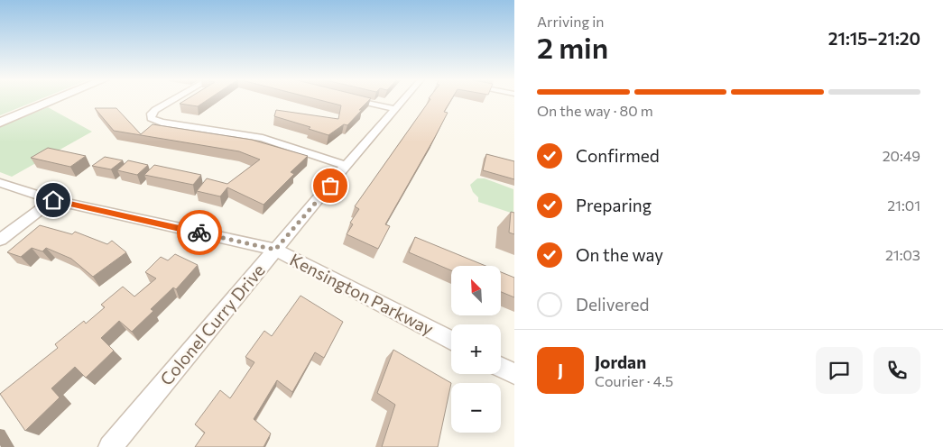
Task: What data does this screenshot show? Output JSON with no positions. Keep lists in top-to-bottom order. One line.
{"streets":{"street":["Kensington Parkway","Colonel Curry Drive"]},"crossings":[["Kensington Parkway","Colonel Curry Drive"]],"north":"top left","page":{"heading":["2 min","Arriving in","21:15–21:20"],"panel":["Jordan","Courier · 4.5"],"bar":"On the way · 80 m","list":[["Confirmed","20:49"],["Preparing","21:01"],["On the way","21:03"],"Delivered"],"map_buttons":["+","−"],"round":"J"}}
